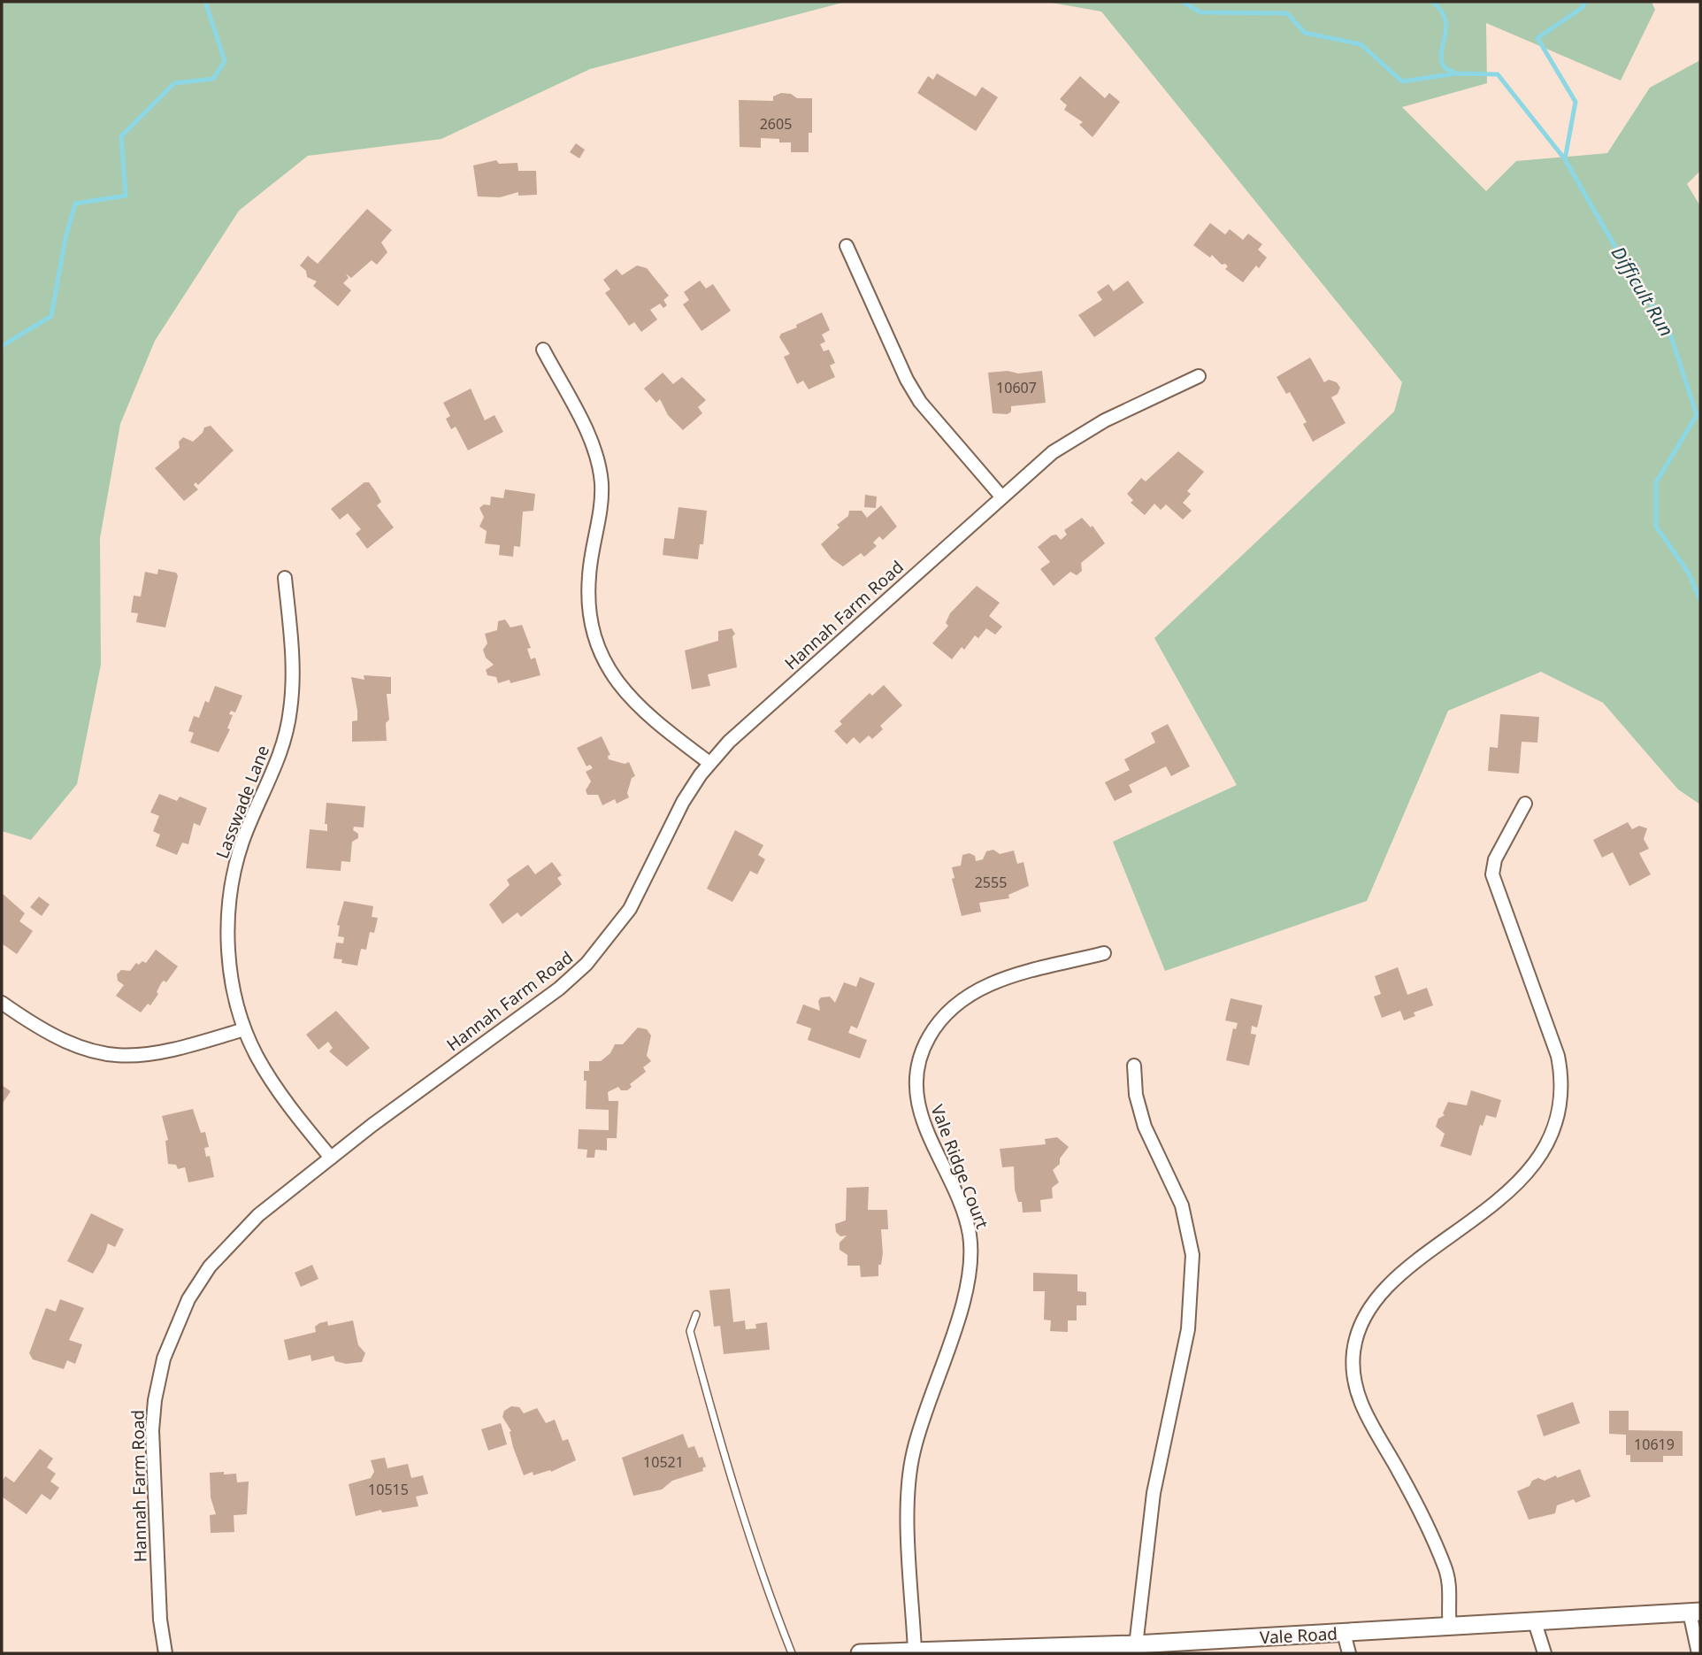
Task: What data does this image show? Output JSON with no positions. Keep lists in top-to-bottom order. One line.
{"streets":{"main road":["Vale Road"],"street":["Hannah Farm Road","Lasswade Lane","Vale Ridge Court"]},"crossings":[["Hannah Farm Road","Lasswade Lane"],["Vale Ridge Court","Vale Road"]],"water":["Difficult Run"],"house_numbers":["2605","10607","2555","10619","10521","10515"]}
